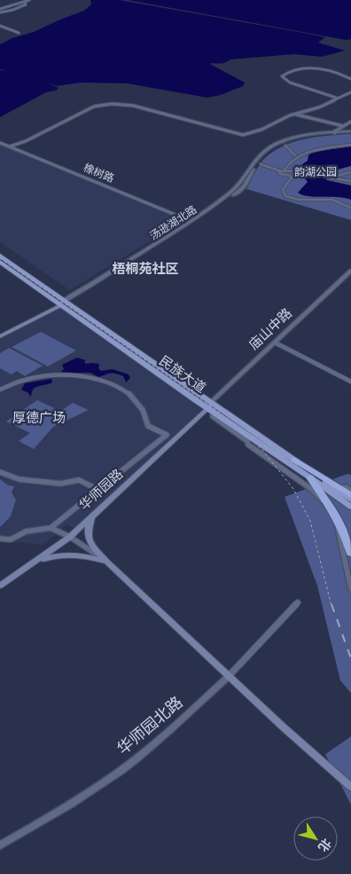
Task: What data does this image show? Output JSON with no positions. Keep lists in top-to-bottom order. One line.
{"streets":{"main road":["汤逊湖北路","民族大道","华师园路"],"street":["橡树路","庙山中路","华师园北路"]},"crossings":[["橡树路","汤逊湖北路"],["汤逊湖北路","民族大道"],["庙山中路","民族大道"],["庙山中路","华师园路"],["民族大道","华师园路"]],"districts":["梧桐苑社区"],"parks":["韵湖公园","厚德广场"],"north":"bottom right"}
